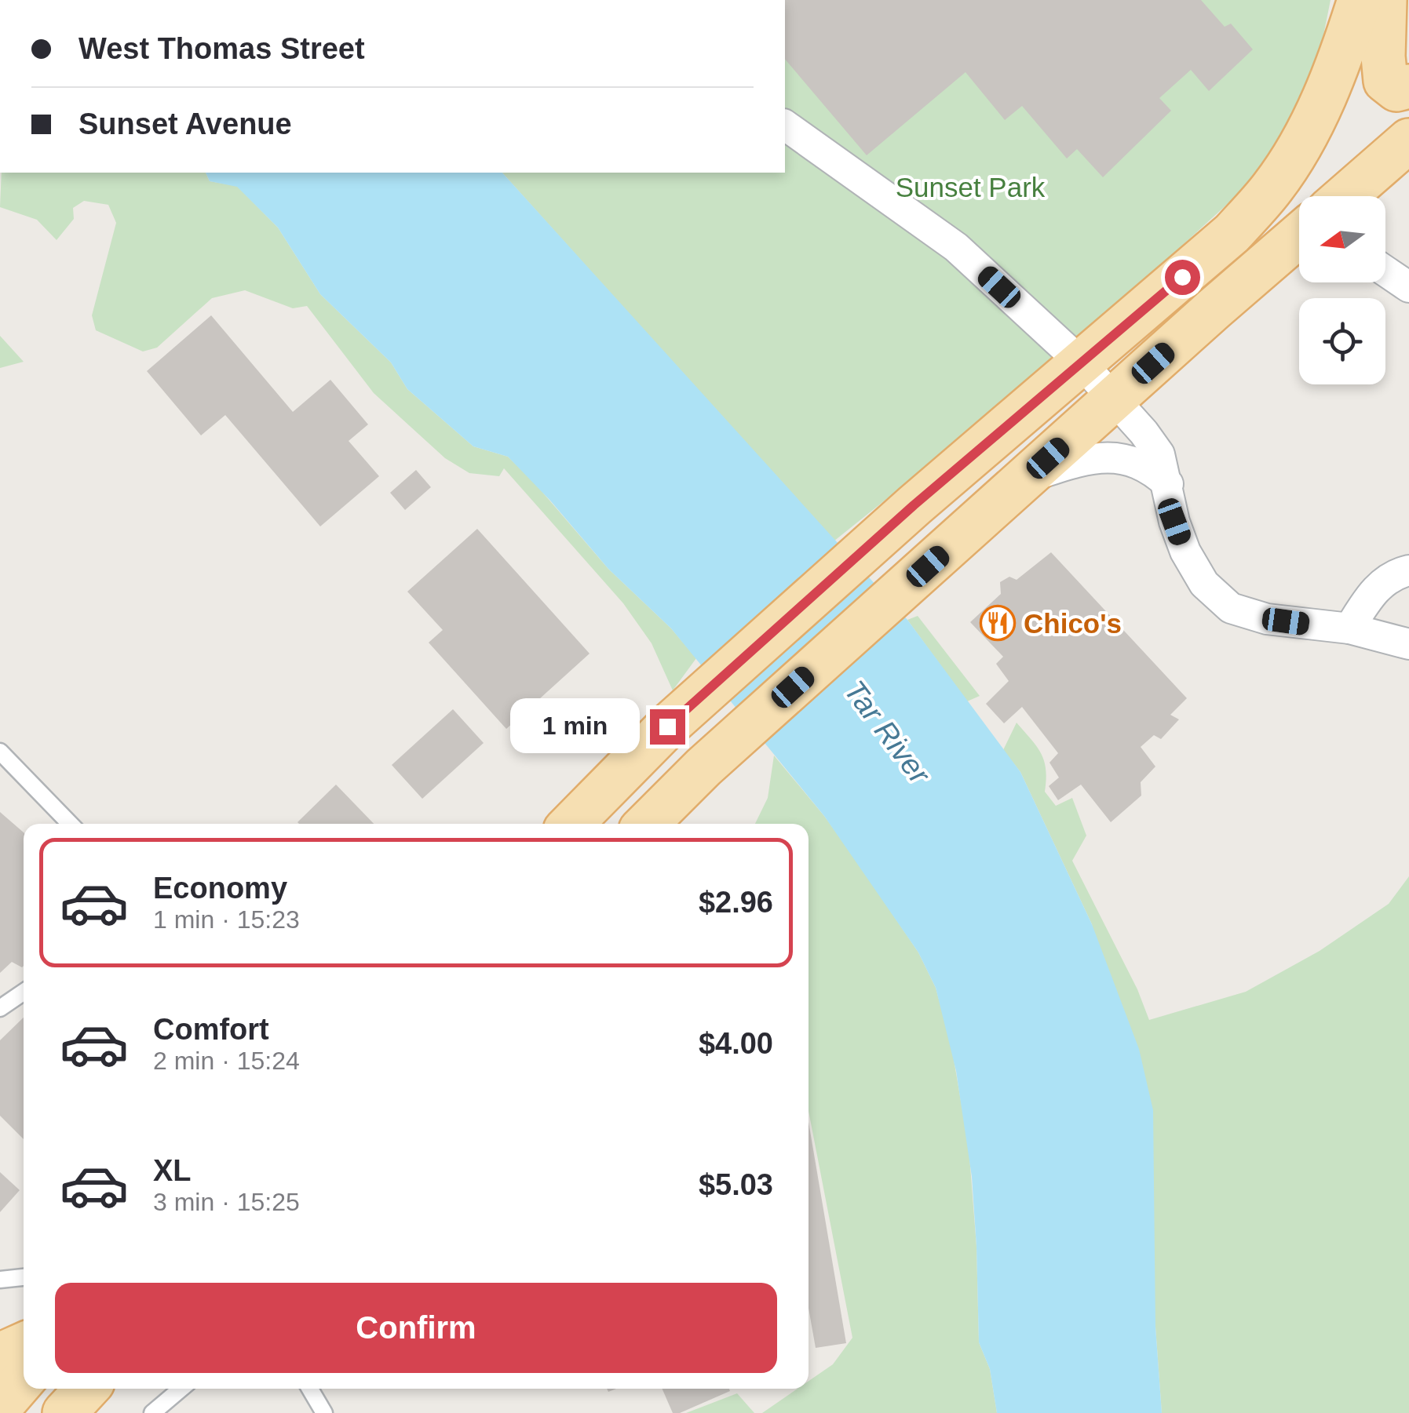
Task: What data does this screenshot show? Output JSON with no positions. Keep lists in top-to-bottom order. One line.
{"water":["Tar River"],"parks":["Sunset Park"],"places":{"restaurant":["Chico's"]},"north":"left","page":{"banner":["West Thomas Street","Sunset Avenue"],"bubble":"1 min","list":[{"name":"Economy","note":"1 min · 15:23","value":"$2.96"},{"name":"Comfort","note":"2 min · 15:24","value":"$4.00"},{"name":"XL","note":"3 min · 15:25","value":"$5.03"}],"buttons":"Confirm"}}
